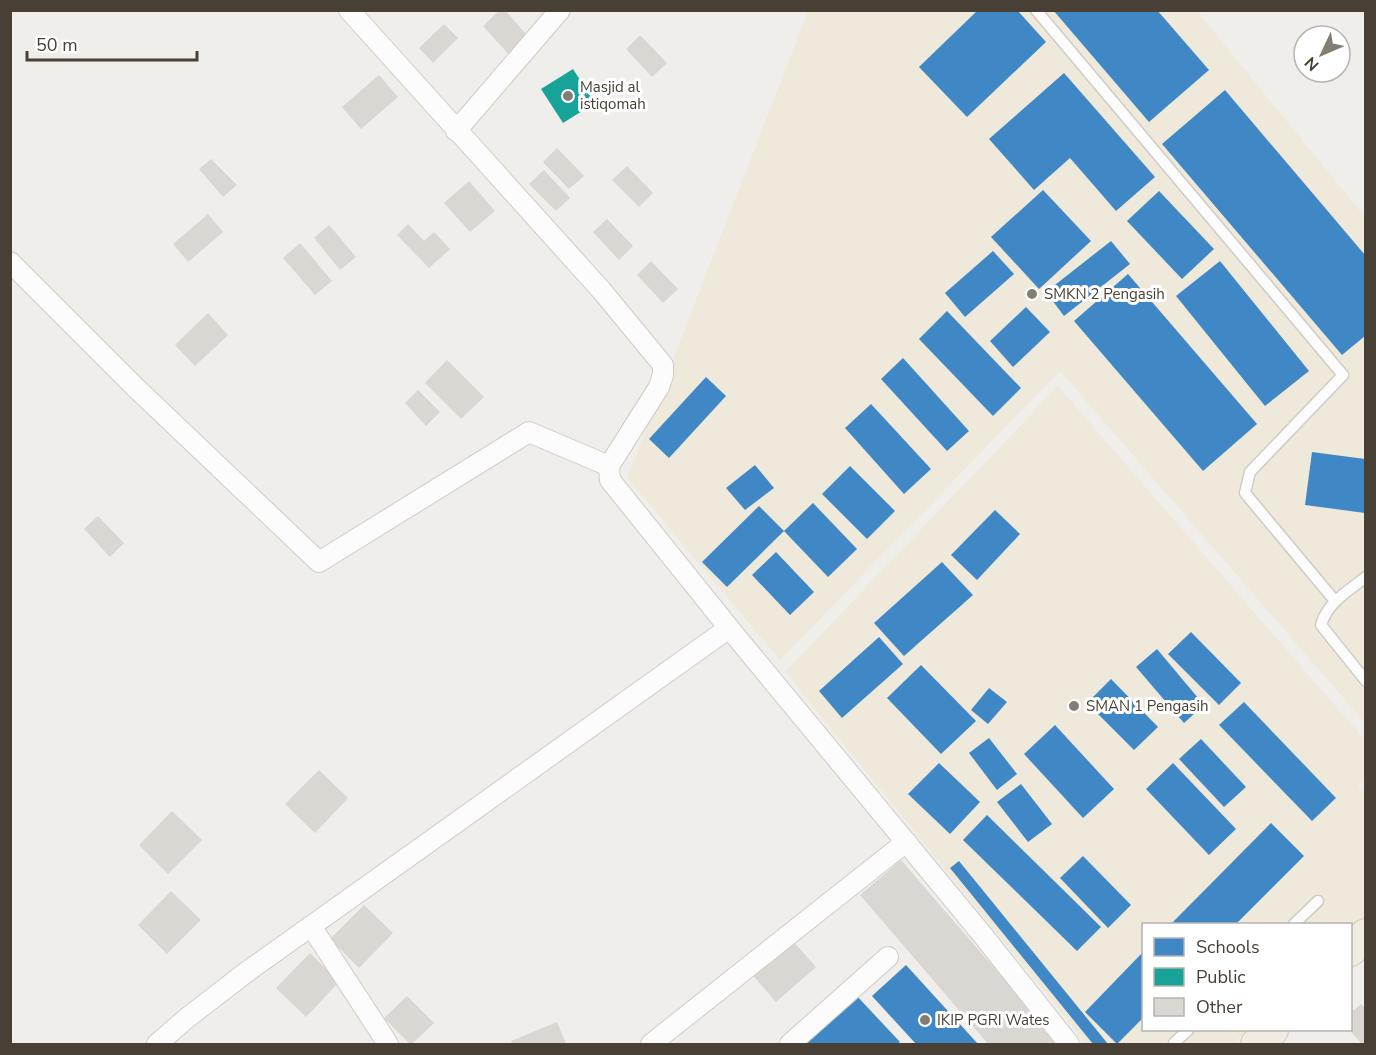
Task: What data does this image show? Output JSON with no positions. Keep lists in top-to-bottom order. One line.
{"places":["Masjid al istiqomah","SMKN 2 Pengasih","SMAN 1 Pengasih","IKIP PGRI Wates"],"legend":["Schools","Public","Other"],"scale_bar":"50 m","north":"bottom left"}
